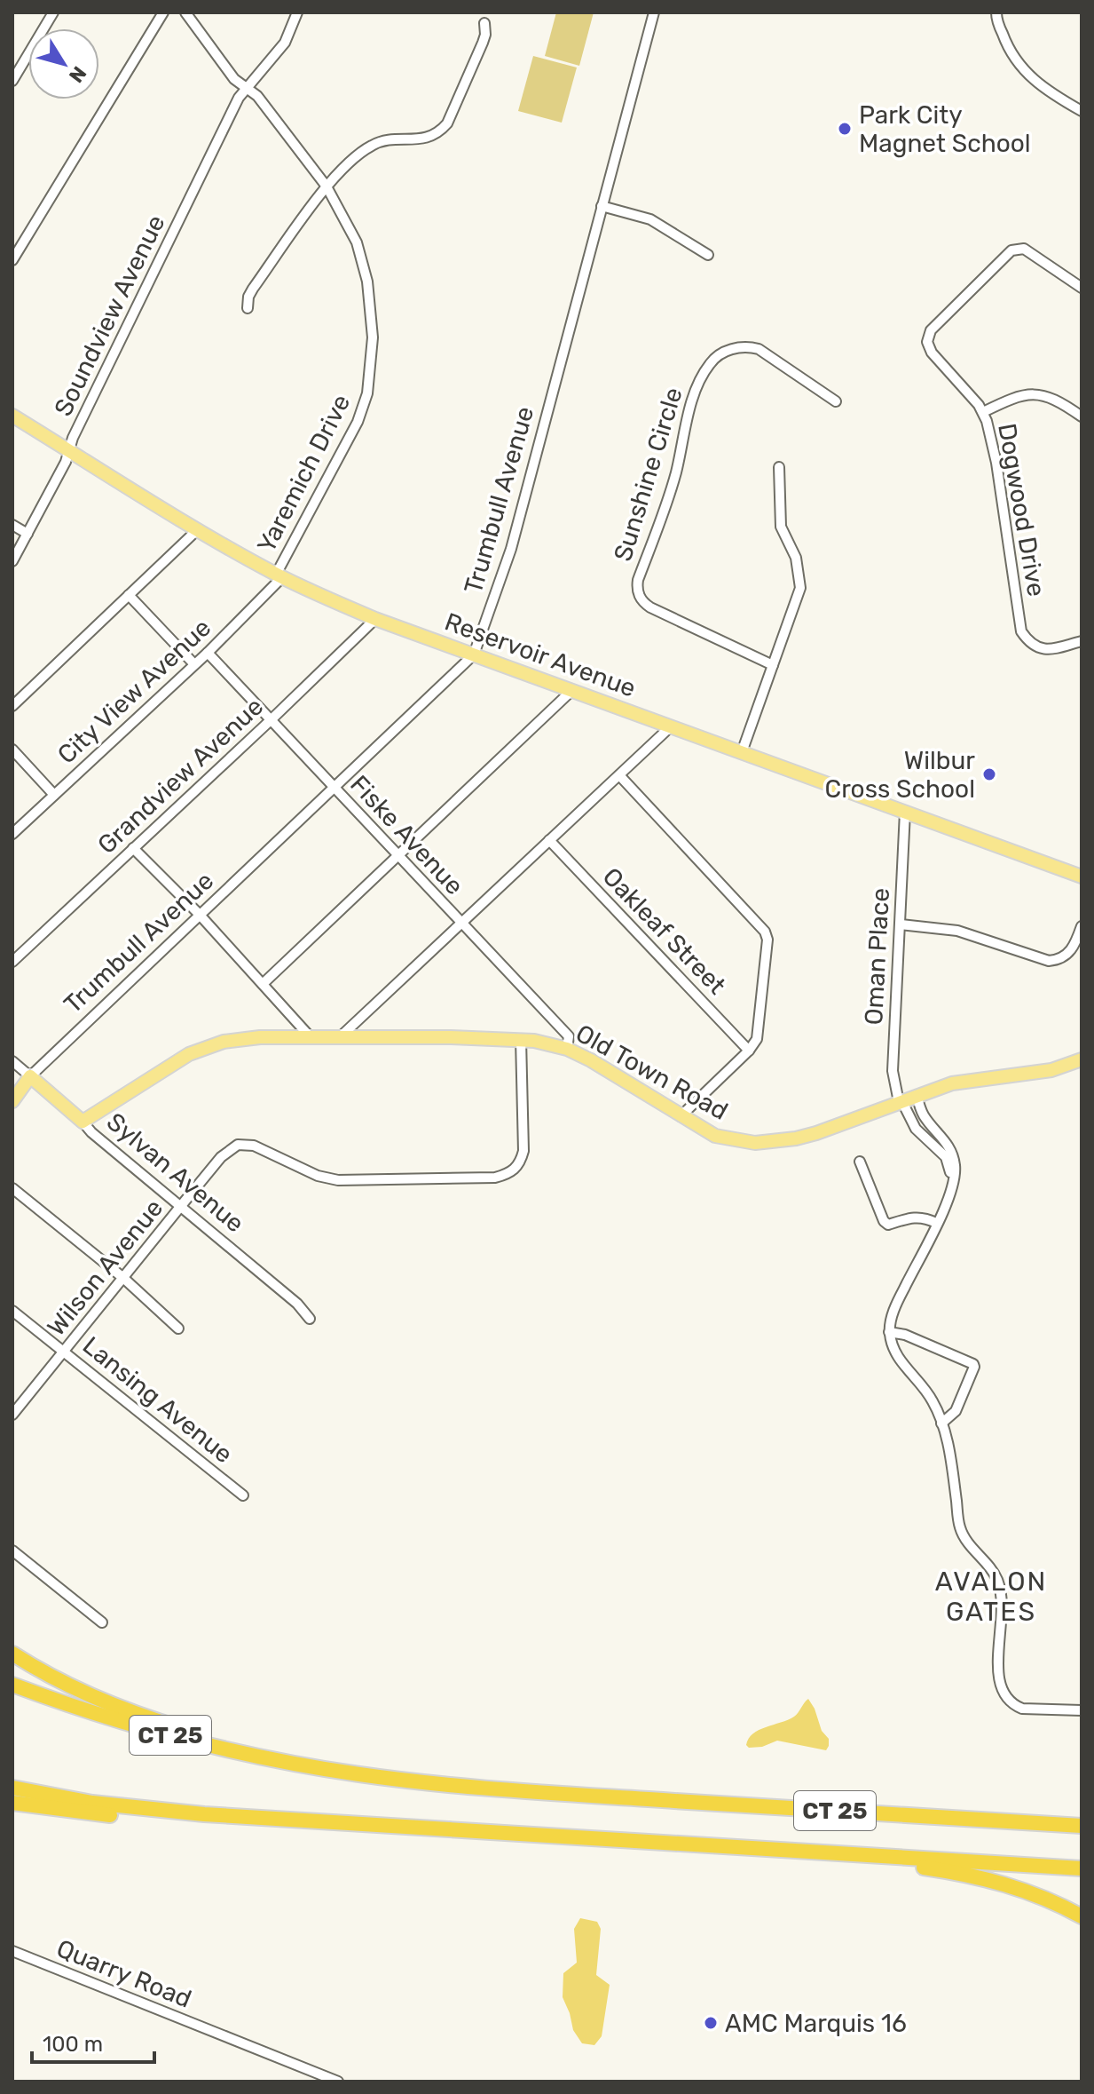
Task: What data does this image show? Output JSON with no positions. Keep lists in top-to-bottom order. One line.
{"streets":{"highway":["CT 25"],"main road":["Reservoir Avenue","Old Town Road","Sylvan Avenue"],"street":["Soundview Avenue","Yaremich Drive","Sunshine Circle","Trumbull Avenue","Dogwood Drive","City View Avenue","Grandview Avenue","Fiske Avenue","Oakleaf Street","Oman Place","Wilson Avenue","Lansing Avenue","Quarry Road"]},"crossings":[["Soundview Avenue","Yaremich Drive"],["Soundview Avenue","Reservoir Avenue"],["Yaremich Drive","Reservoir Avenue"],["Yaremich Drive","City View Avenue"],["Trumbull Avenue","Reservoir Avenue"],["Trumbull Avenue","Fiske Avenue"],["Trumbull Avenue","Sylvan Avenue"],["Reservoir Avenue","City View Avenue"],["Reservoir Avenue","Grandview Avenue"],["Reservoir Avenue","Oman Place"],["City View Avenue","Fiske Avenue"],["Grandview Avenue","Fiske Avenue"],["Fiske Avenue","Old Town Road"],["Oman Place","Old Town Road"],["Old Town Road","Sylvan Avenue"],["Old Town Road","Wilson Avenue"],["Sylvan Avenue","Wilson Avenue"],["Wilson Avenue","Lansing Avenue"]],"districts":["AVALON GATES"],"places":["Park City Magnet School","Wilbur Cross School","AMC Marquis 16"],"scale_bar":"100 m","north":"bottom right"}
